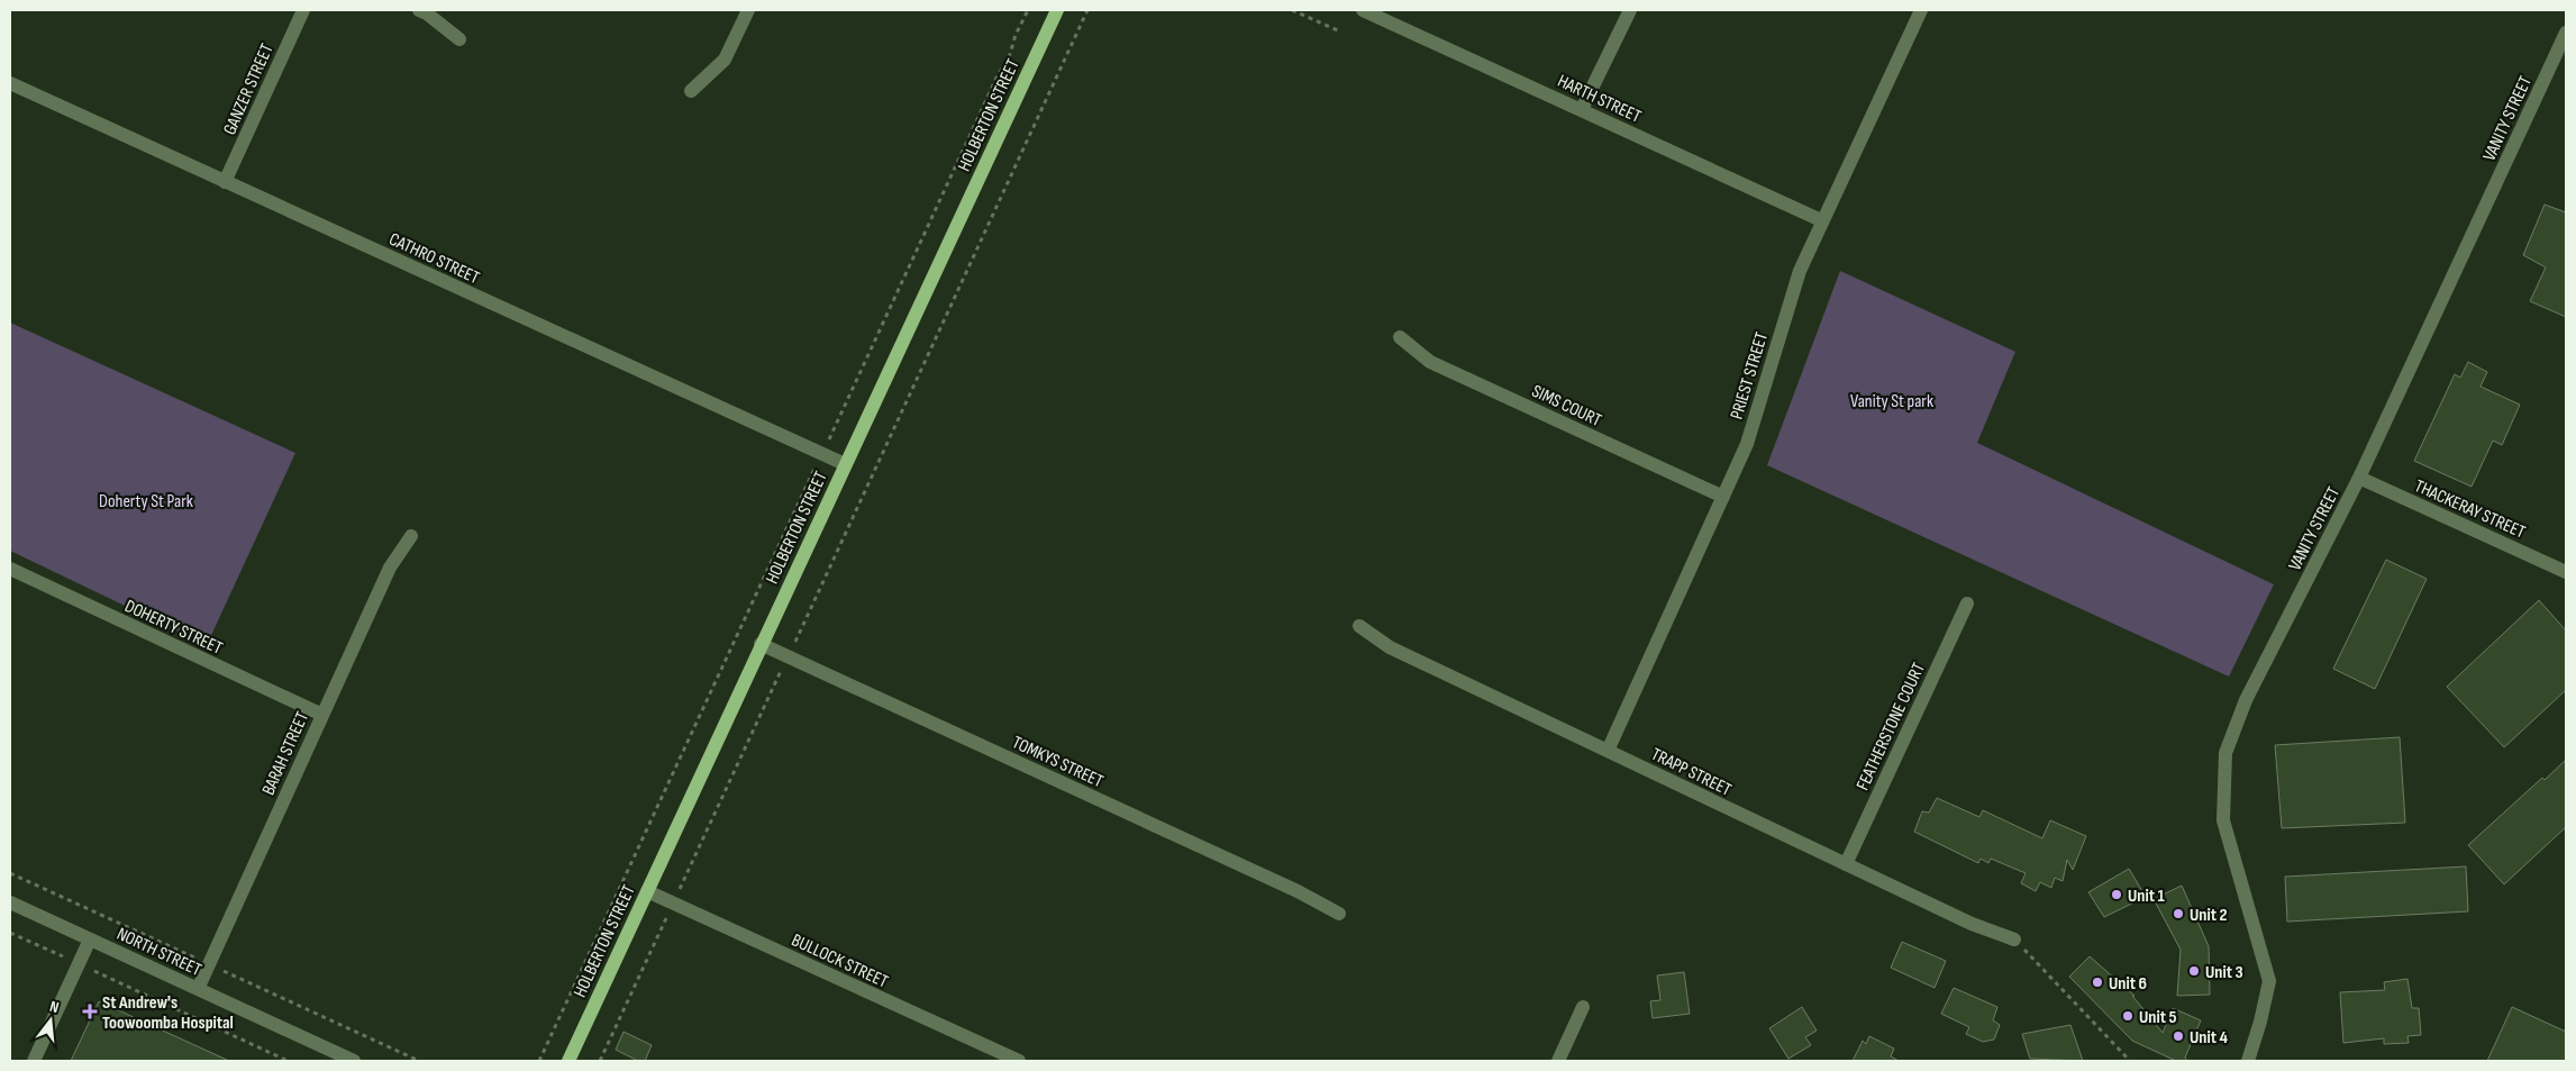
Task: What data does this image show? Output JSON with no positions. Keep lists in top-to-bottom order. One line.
{"streets":{"main road":["HOLBERTON STREET"],"street":["GANZER STREET","HARTH STREET","VANITY STREET","CATHRO STREET","PRIEST STREET","SIMS COURT","THACKERAY STREET","DOHERTY STREET","FEATHERSTONE COURT","BARAH STREET","TOMKYS STREET","TRAPP STREET","NORTH STREET","BULLOCK STREET"]},"crossings":[["GANZER STREET","CATHRO STREET"],["HARTH STREET","PRIEST STREET"],["HOLBERTON STREET","CATHRO STREET"],["HOLBERTON STREET","TOMKYS STREET"],["HOLBERTON STREET","BULLOCK STREET"],["VANITY STREET","THACKERAY STREET"],["PRIEST STREET","SIMS COURT"],["PRIEST STREET","TRAPP STREET"],["DOHERTY STREET","BARAH STREET"],["FEATHERSTONE COURT","TRAPP STREET"],["BARAH STREET","NORTH STREET"]],"parks":["Vanity St park","Doherty St Park"],"places":{"other":["Unit 1","Unit 2","Unit 3","Unit 6","Unit 5","Unit 4"],"health":["St Andrew's Toowoomba Hospital"]},"north":"top"}
